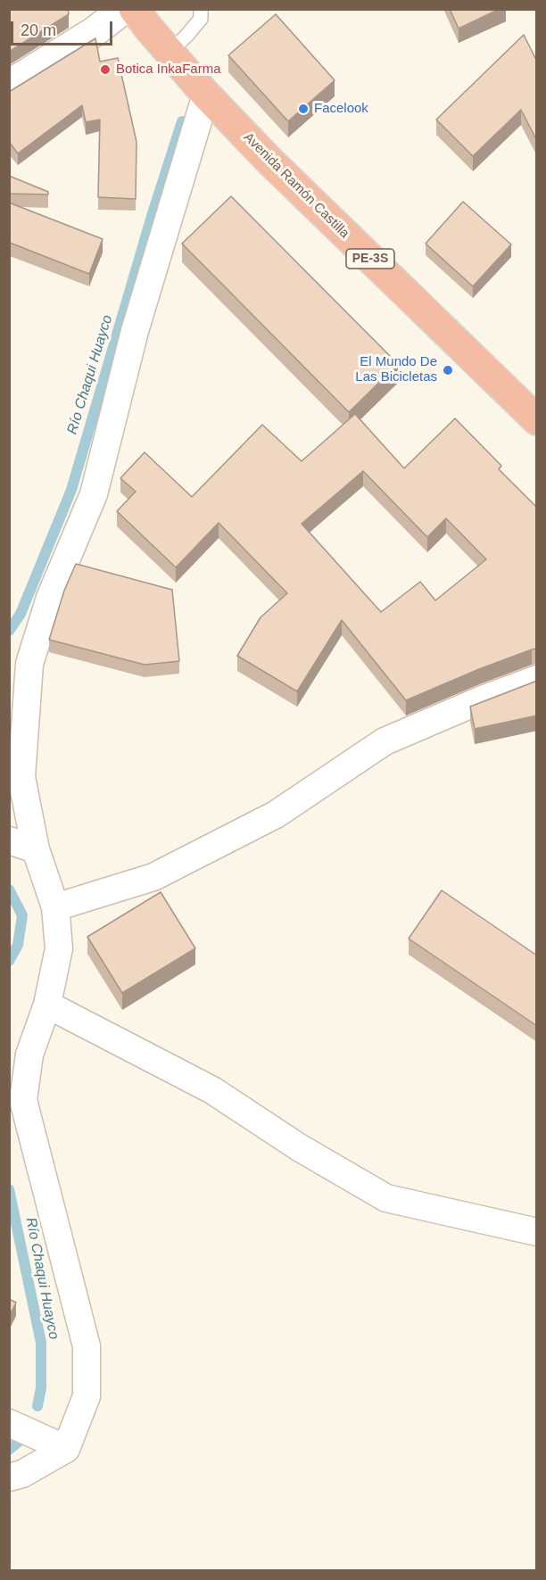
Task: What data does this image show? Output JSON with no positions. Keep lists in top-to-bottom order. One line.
{"streets":{"highway":["Avenida Ramón Castilla","PE-3S"]},"water":["Río Chaqui Huayco"],"places":["Botica InkaFarma","Facelook","El Mundo De Las Bicicletas"],"scale_bar":"20 m"}
